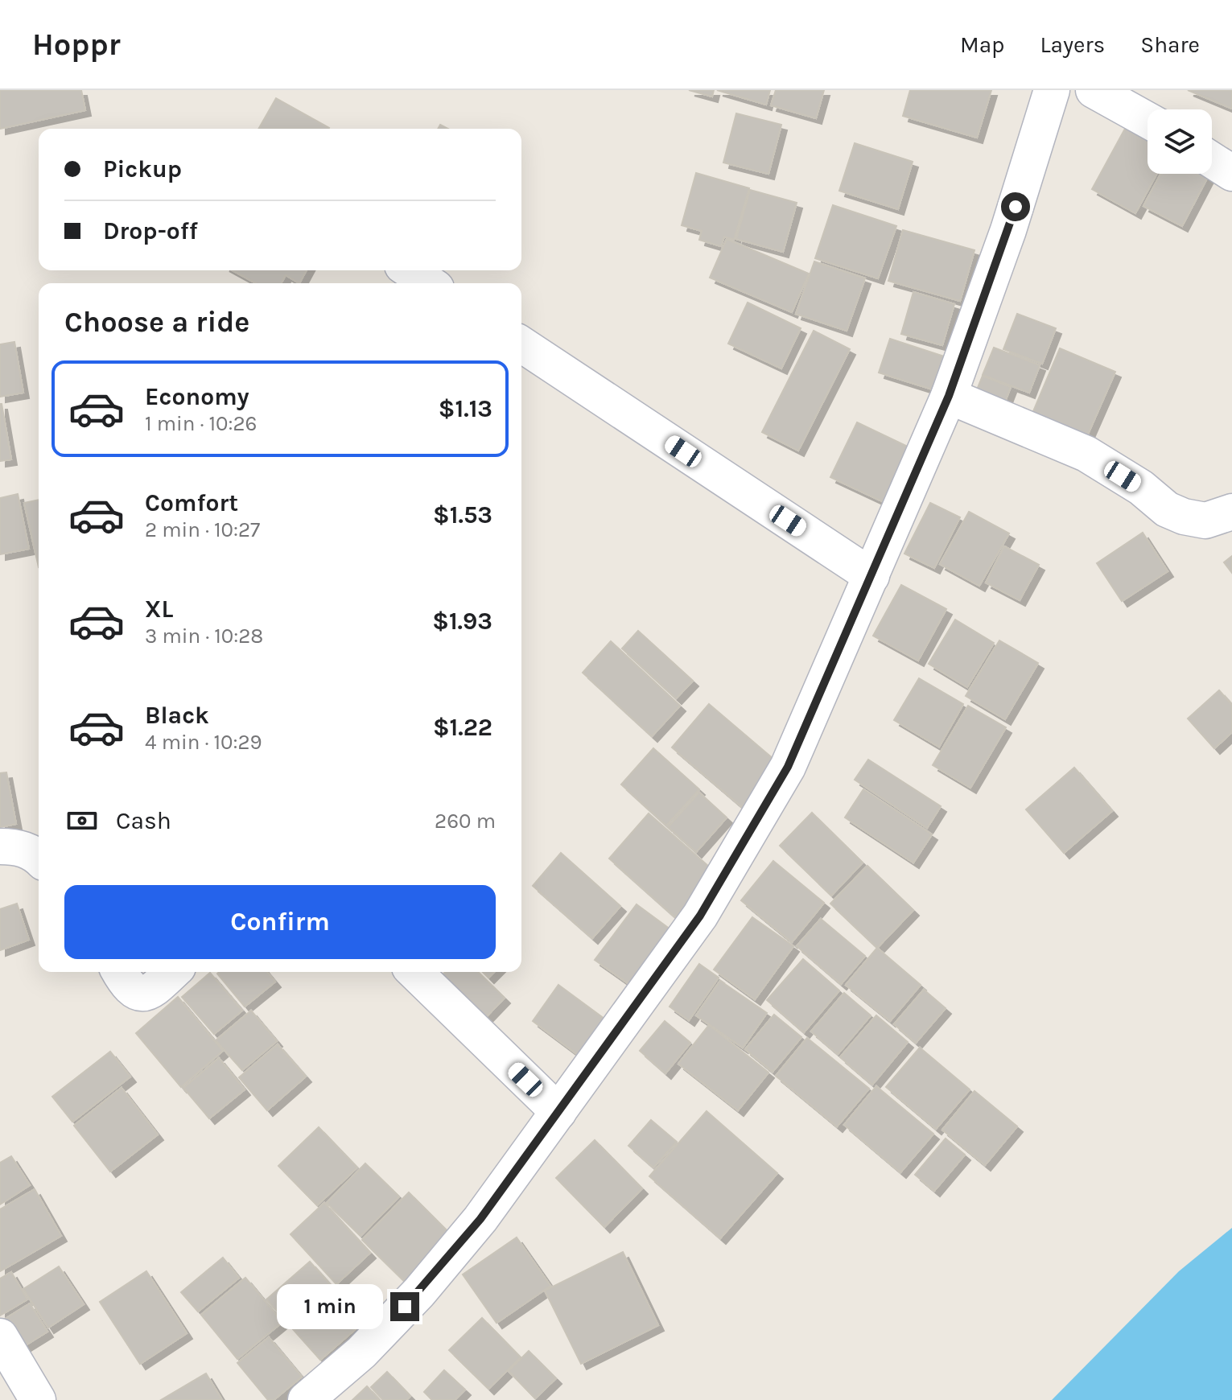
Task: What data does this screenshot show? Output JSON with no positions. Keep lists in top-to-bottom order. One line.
{"page":{"header":"Hoppr","nav":["Map","Layers","Share"],"banner":["Pickup","Drop-off"],"heading":"Choose a ride","list":[{"name":"Economy","note":"1 min · 10:26","value":"$1.13"},{"name":"Comfort","note":"2 min · 10:27","value":"$1.53"},{"name":"XL","note":"3 min · 10:28","value":"$1.93"},{"name":"Black","note":"4 min · 10:29","value":"$1.22"}],"pay":["Cash","260 m"],"buttons":"Confirm","bubble":"1 min"}}
